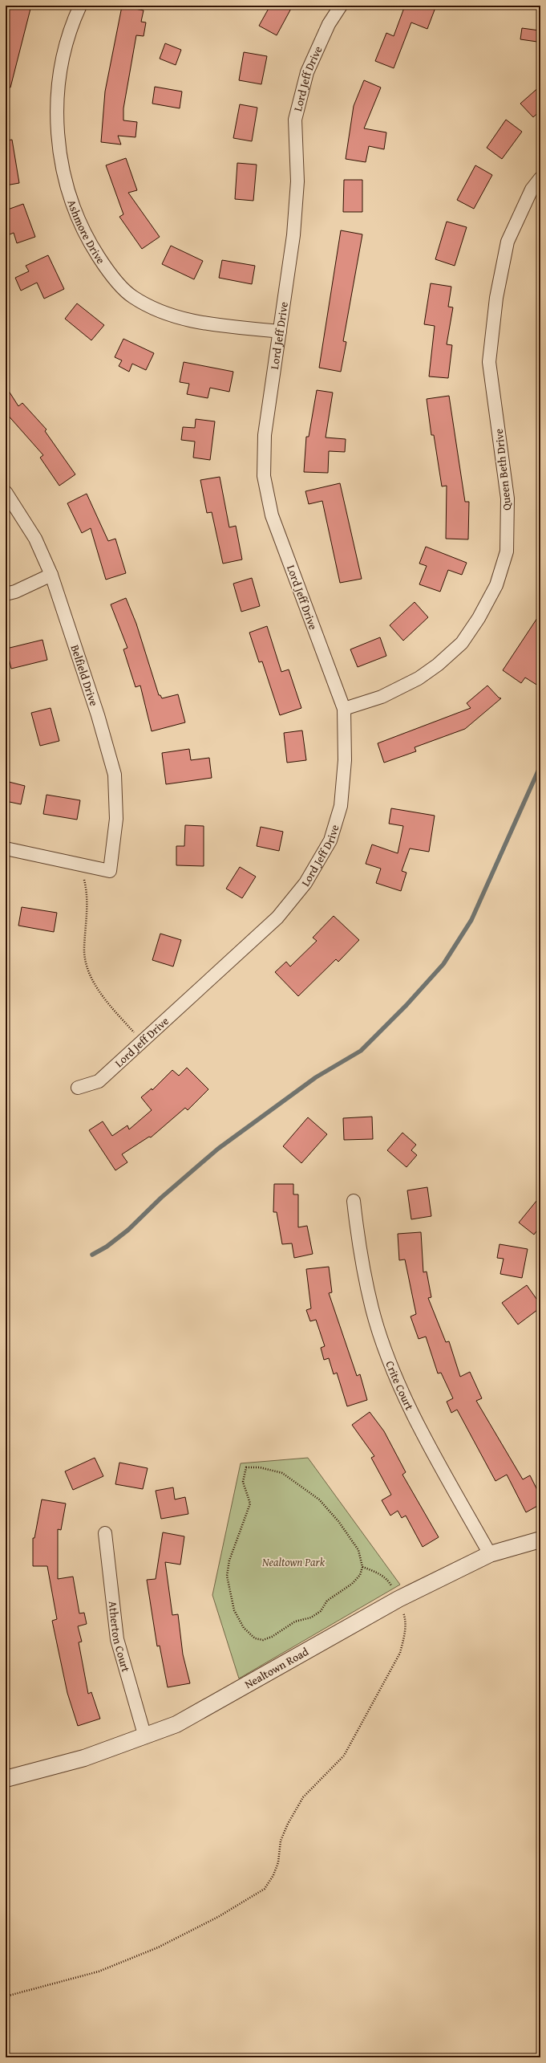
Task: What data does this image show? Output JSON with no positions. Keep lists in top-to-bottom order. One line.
{"streets":{"street":["Lord Jeff Drive","Ashmore Drive","Queen Beth Drive","Belfield Drive","Crite Court","Atherton Court","Nealtown Road"]},"crossings":[["Lord Jeff Drive","Ashmore Drive"],["Lord Jeff Drive","Queen Beth Drive"],["Crite Court","Nealtown Road"],["Atherton Court","Nealtown Road"]],"parks":["Nealtown Park"]}
